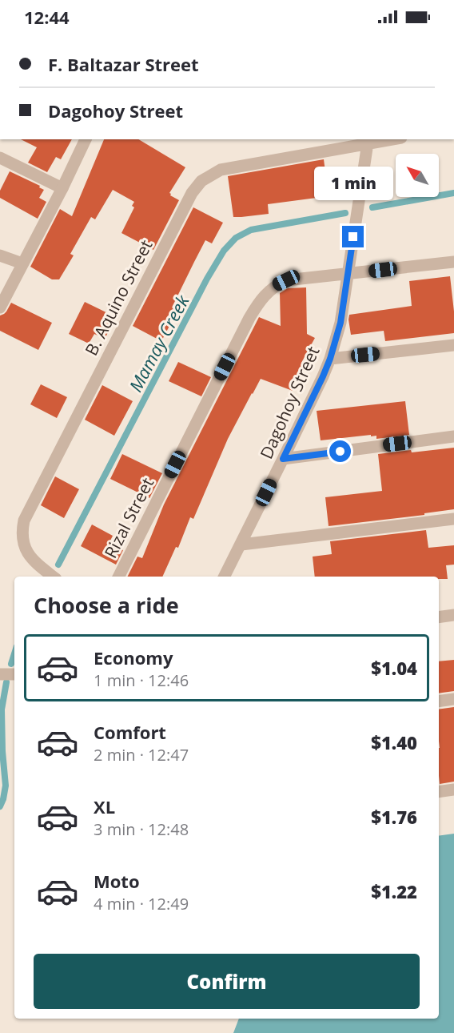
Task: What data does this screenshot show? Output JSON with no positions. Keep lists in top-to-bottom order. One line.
{"streets":{"street":["B. Aquino Street","Dagohoy Street","Rizal Street"]},"crossings":[["B. Aquino Street","Dagohoy Street"],["Dagohoy Street","Rizal Street"]],"water":["Mamay Creek"],"north":"top left","page":{"status":"12:44","banner":["F. Baltazar Street","Dagohoy Street"],"bubble":"1 min","heading":"Choose a ride","list":[{"name":"Economy","note":"1 min · 12:46","value":"$1.04"},{"name":"Comfort","note":"2 min · 12:47","value":"$1.40"},{"name":"XL","note":"3 min · 12:48","value":"$1.76"},{"name":"Moto","note":"4 min · 12:49","value":"$1.22"}],"buttons":"Confirm"}}
